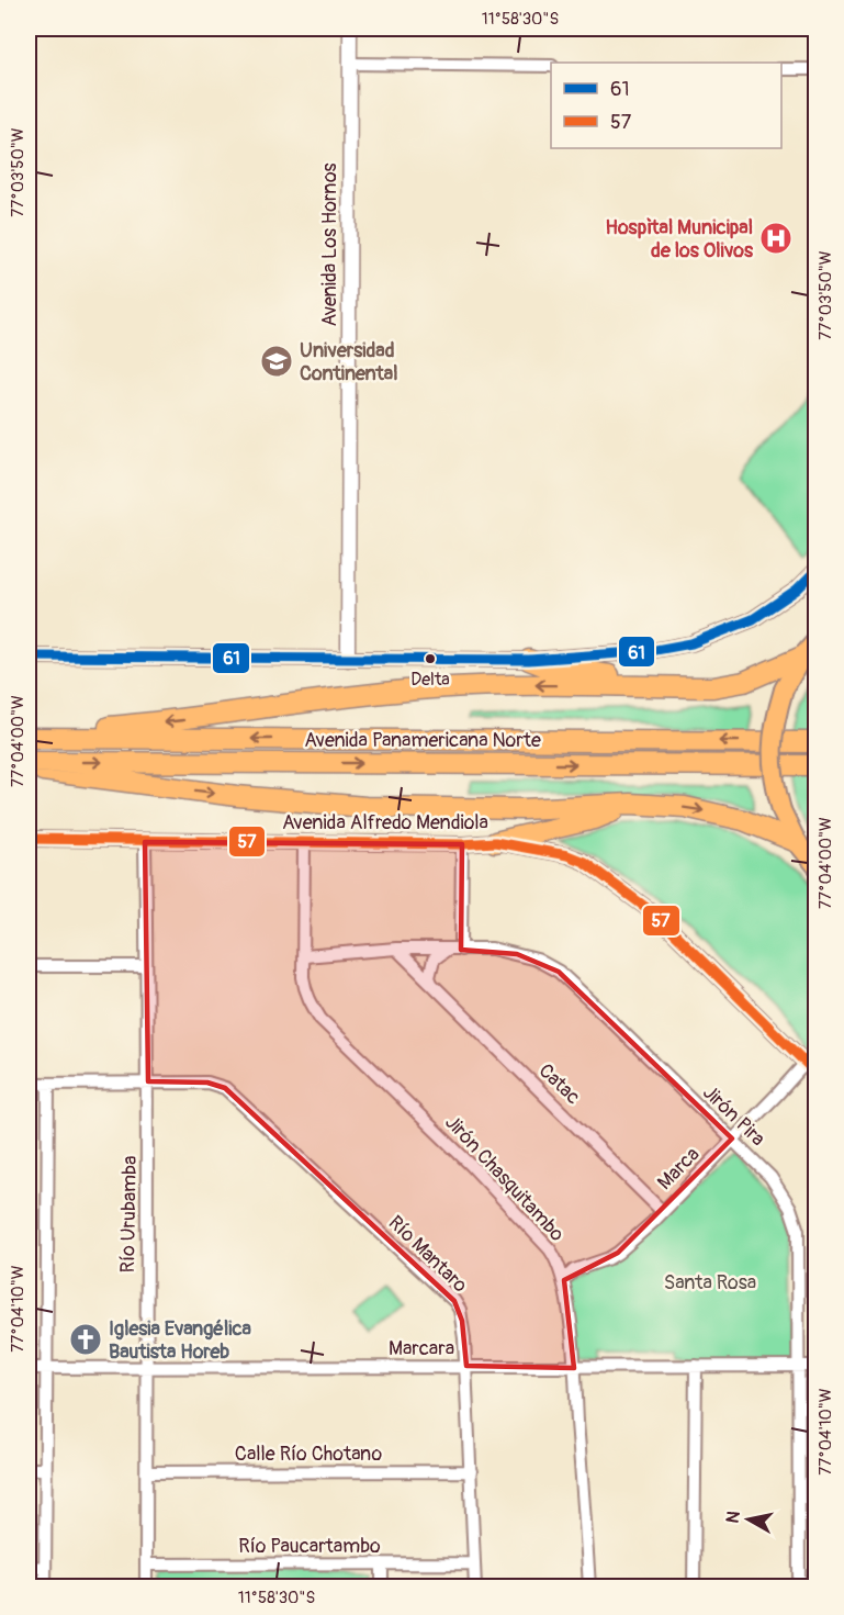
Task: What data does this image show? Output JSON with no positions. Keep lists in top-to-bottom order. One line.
{"streets":{"highway":["Avenida Panamericana Norte"],"main road":["Avenida Alfredo Mendiola"],"street":["Avenida Los Hornos","Catac","Jirón Pira","Marca","Jirón Chasquitambo","Río Urubamba","Río Mantaro","Marcara","Calle Río Chotano","Río Paucartambo"]},"crossings":[["Avenida Alfredo Mendiola","Marca"],["Avenida Alfredo Mendiola","Jirón Chasquitambo"],["Avenida Alfredo Mendiola","Río Urubamba"],["Catac","Jirón Pira"],["Catac","Marca"],["Jirón Pira","Marca"],["Jirón Pira","Jirón Chasquitambo"],["Jirón Pira","Marcara"],["Marca","Jirón Chasquitambo"],["Jirón Chasquitambo","Marcara"],["Río Urubamba","Río Mantaro"],["Río Urubamba","Marcara"],["Río Urubamba","Calle Río Chotano"],["Río Urubamba","Río Paucartambo"],["Río Mantaro","Marcara"],["Río Mantaro","Calle Río Chotano"],["Río Mantaro","Río Paucartambo"]],"parks":["Santa Rosa"],"places":{"hospital":["Hospìtal Municipal de los Olivos"],"school or university":["Universidad Continental"],"other":["Delta"],"church":["Iglesia Evangélica Bautista Horeb"]},"lines":["transit line 61","transit line 57"],"legend":["61","57"],"north":"left","coordinates":["11°58'30\"S","77°03'50\"W","77°04'00\"W","77°04'10\"W"]}
